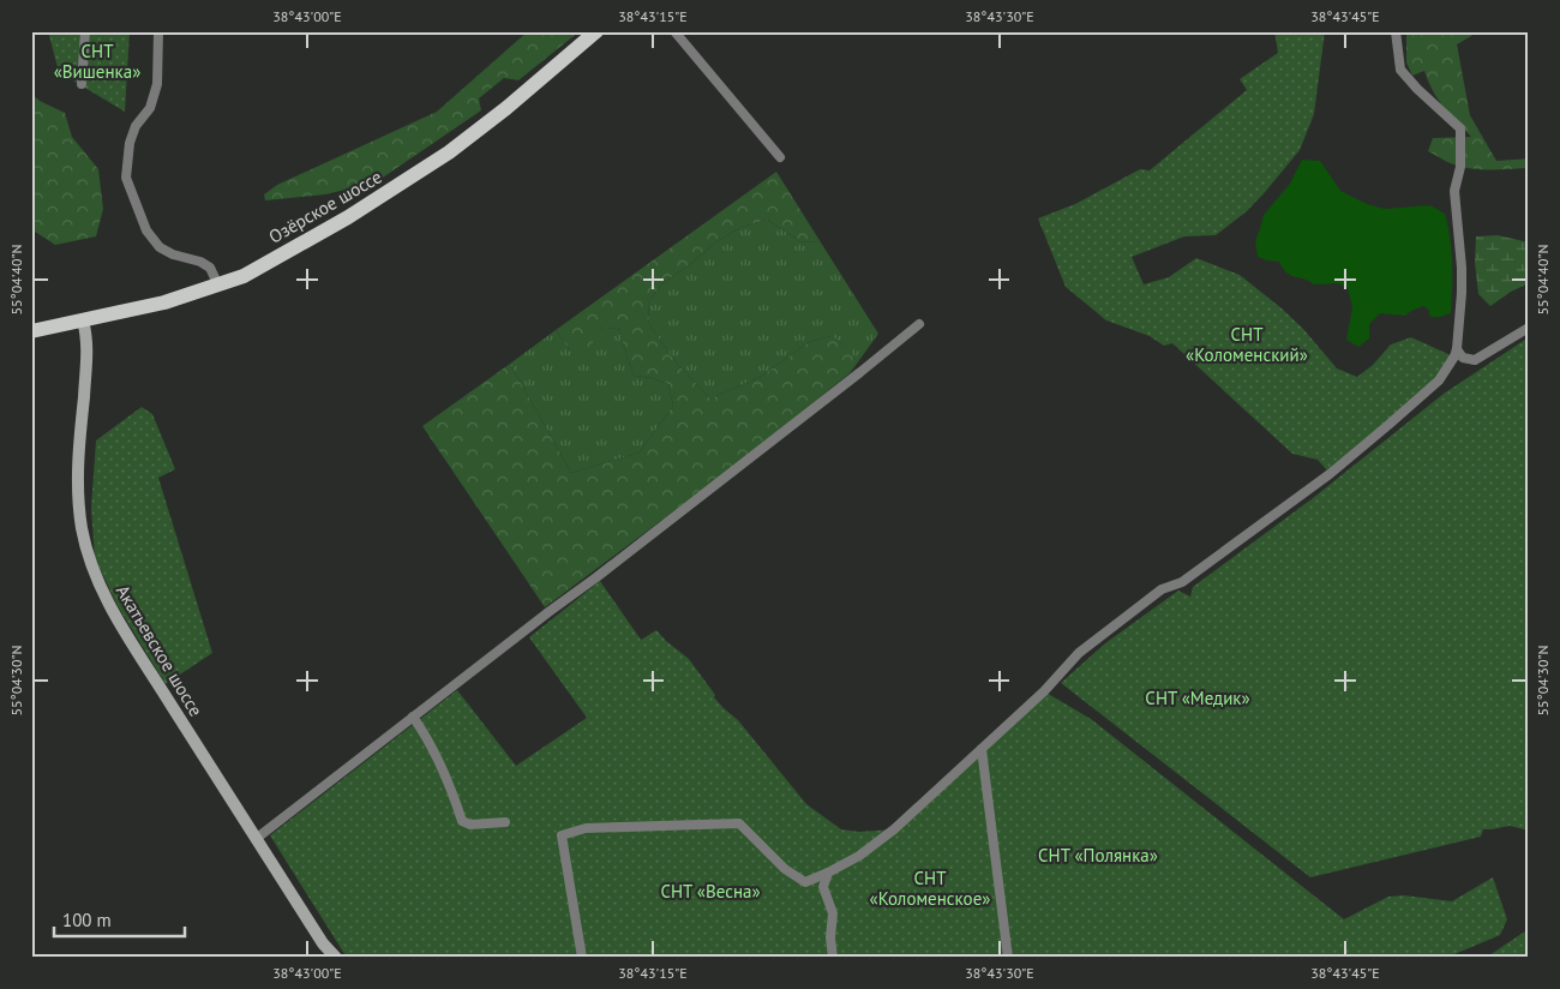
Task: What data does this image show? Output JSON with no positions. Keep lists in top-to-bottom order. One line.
{"streets":{"main road":["Озёрское шоссе","Акатьевское шоссе"]},"crossings":[["Озёрское шоссе","Акатьевское шоссе"]],"parks":["СНТ «Вишенка»","СНТ «Коломенский»","СНТ «Медик»","СНТ «Полянка»","СНТ «Коломенское»","СНТ «Весна»"],"scale_bar":"100 m","coordinates":["38°43'00\"E","38°43'15\"E","38°43'30\"E","38°43'45\"E","55°04'40\"N","55°04'30\"N"]}
